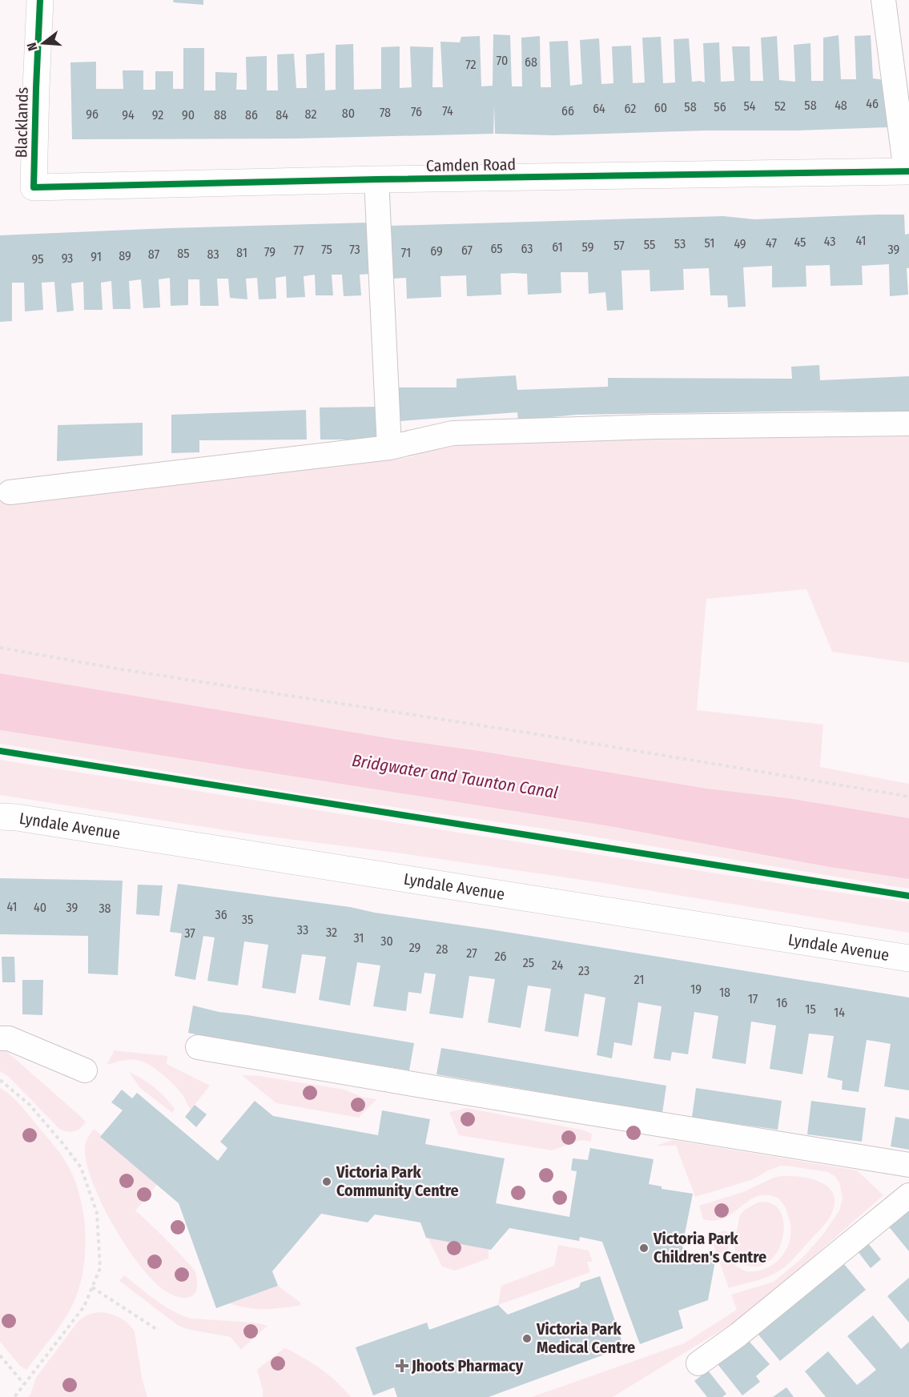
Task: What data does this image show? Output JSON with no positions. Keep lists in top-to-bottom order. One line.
{"streets":{"street":["Blacklands","Camden Road","Lyndale Avenue"]},"crossings":[["Blacklands","Camden Road"]],"water":["Bridgwater and Taunton Canal"],"places":{"other":["Victoria Park Community Centre","Victoria Park Children's Centre","Victoria Park Medical Centre"],"health":["Jhoots Pharmacy"]},"house_numbers":["70","68","72","46","58","48","54","52","58","56","60","64","62","74","66","76","78","80","96","82","94","92","90","88","86","84","41","43","45","51","47","53","49","55","57","61","59","65","63","75","73","39","77","67","69","79","81","71","85","87","83","89","91","93","95","41","40","39","38","36","35","33","32","37","31","30","29","28","27","26","25","24","23","21","19","18","17","16","15","14"],"north":"left"}
